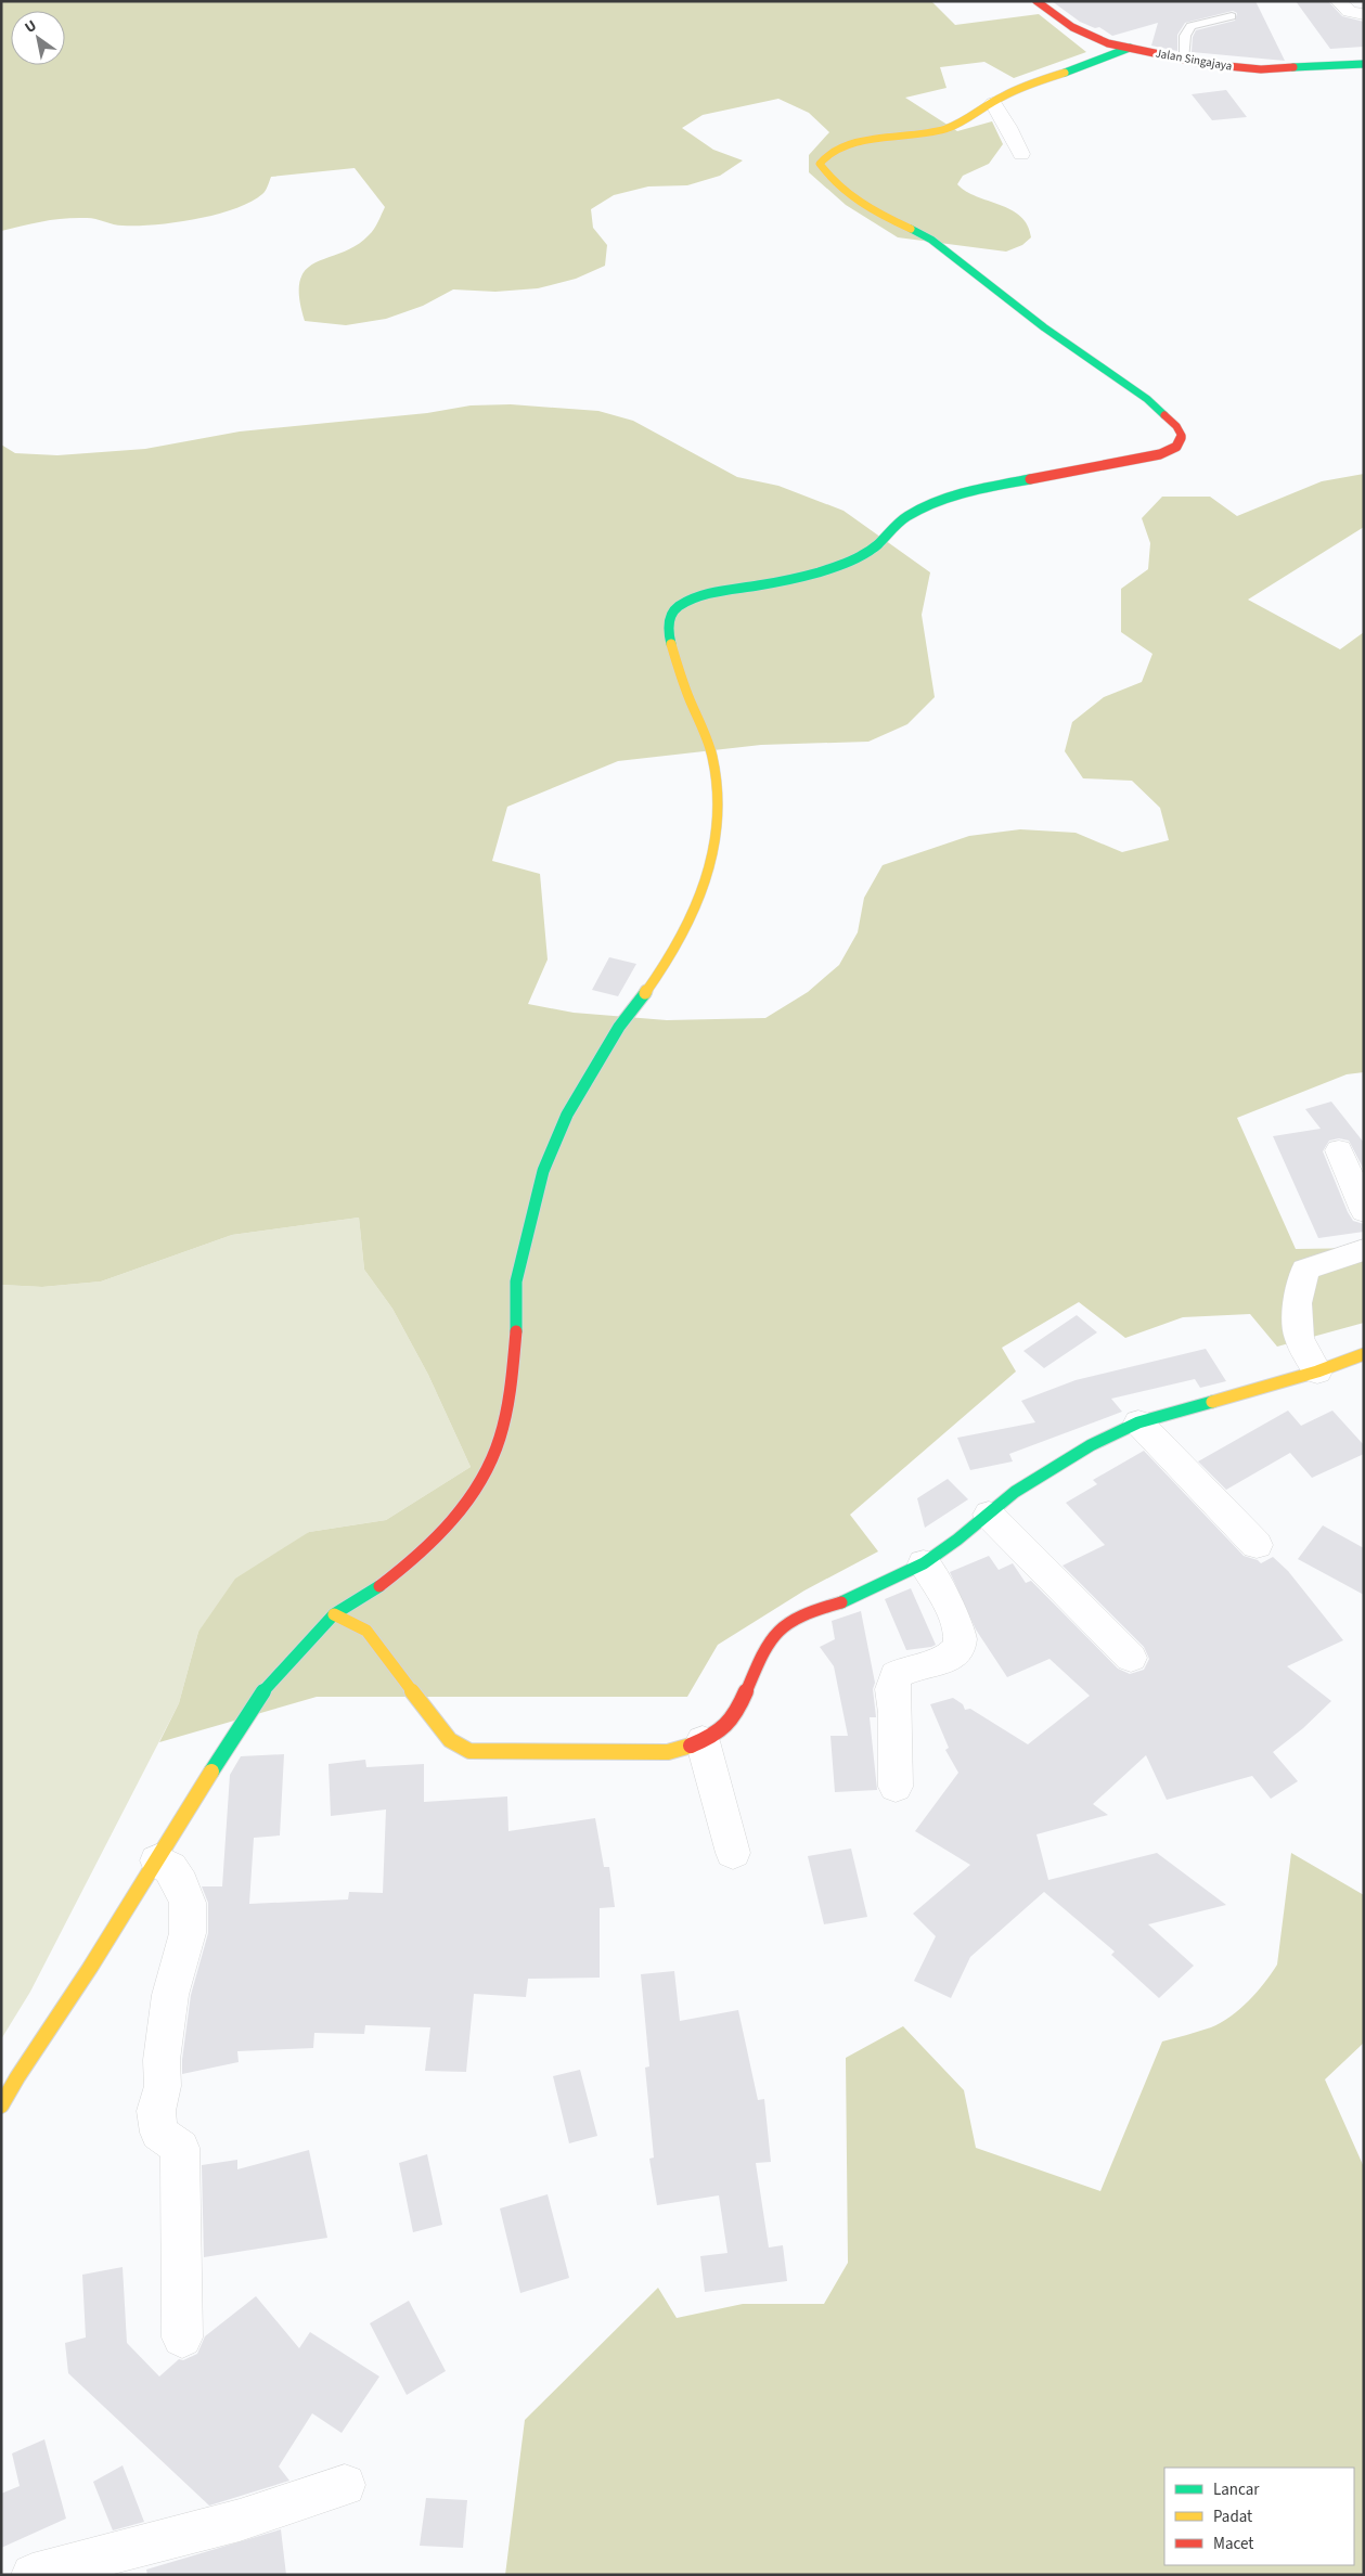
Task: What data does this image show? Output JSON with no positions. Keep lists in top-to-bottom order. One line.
{"streets":{"street":["Jalan Singajaya"]},"legend":["Lancar","Padat","Macet"],"north":"top left"}
